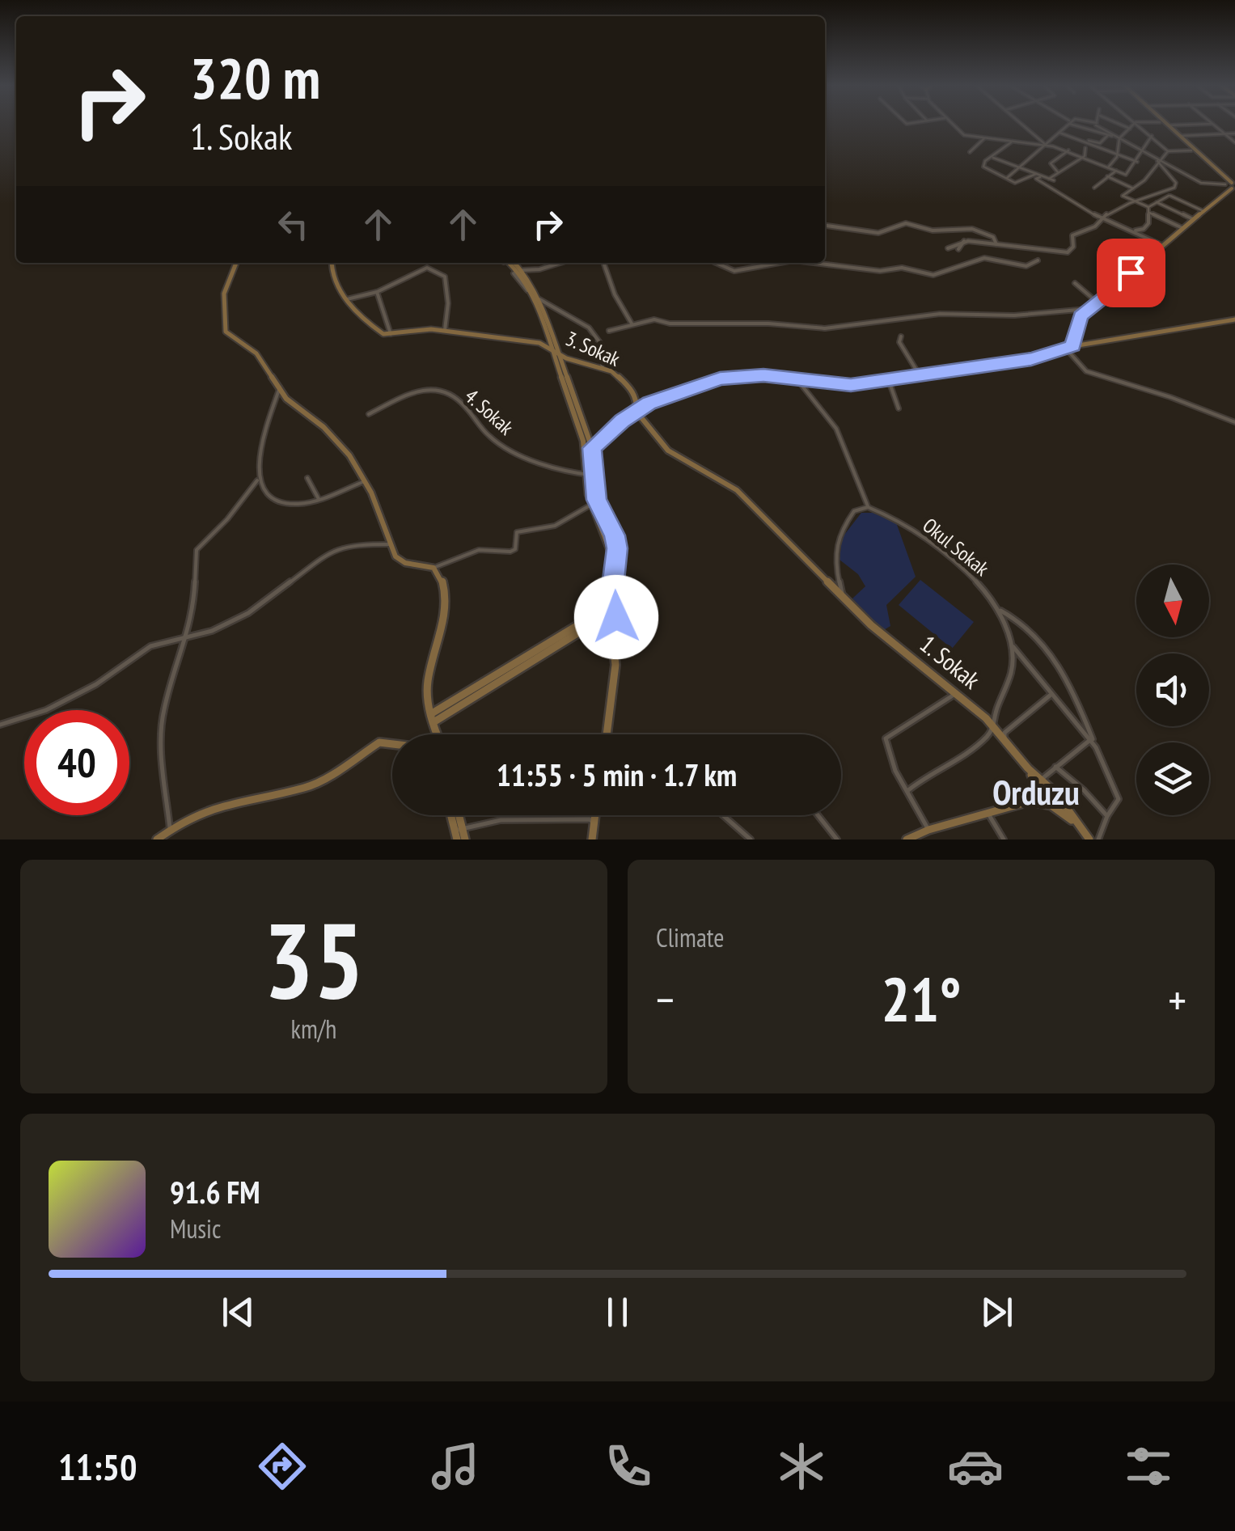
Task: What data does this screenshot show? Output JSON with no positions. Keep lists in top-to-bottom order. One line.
{"streets":{"street":["3. Sokak","4. Sokak","Okul Sokak","1. Sokak"]},"crossings":[["3. Sokak","1. Sokak"],["Okul Sokak","1. Sokak"]],"districts":["Orduzu"],"north":"bottom","page":{"turn":["320 m","1. Sokak"],"limit":"40","trip":"11:55 · 5 min · 1.7 km","tile":[["35","km/h"],"Climate"],"heat":["−","21°","+"],"song":["91.6 FM","Music"],"tabs":"11:50"}}
